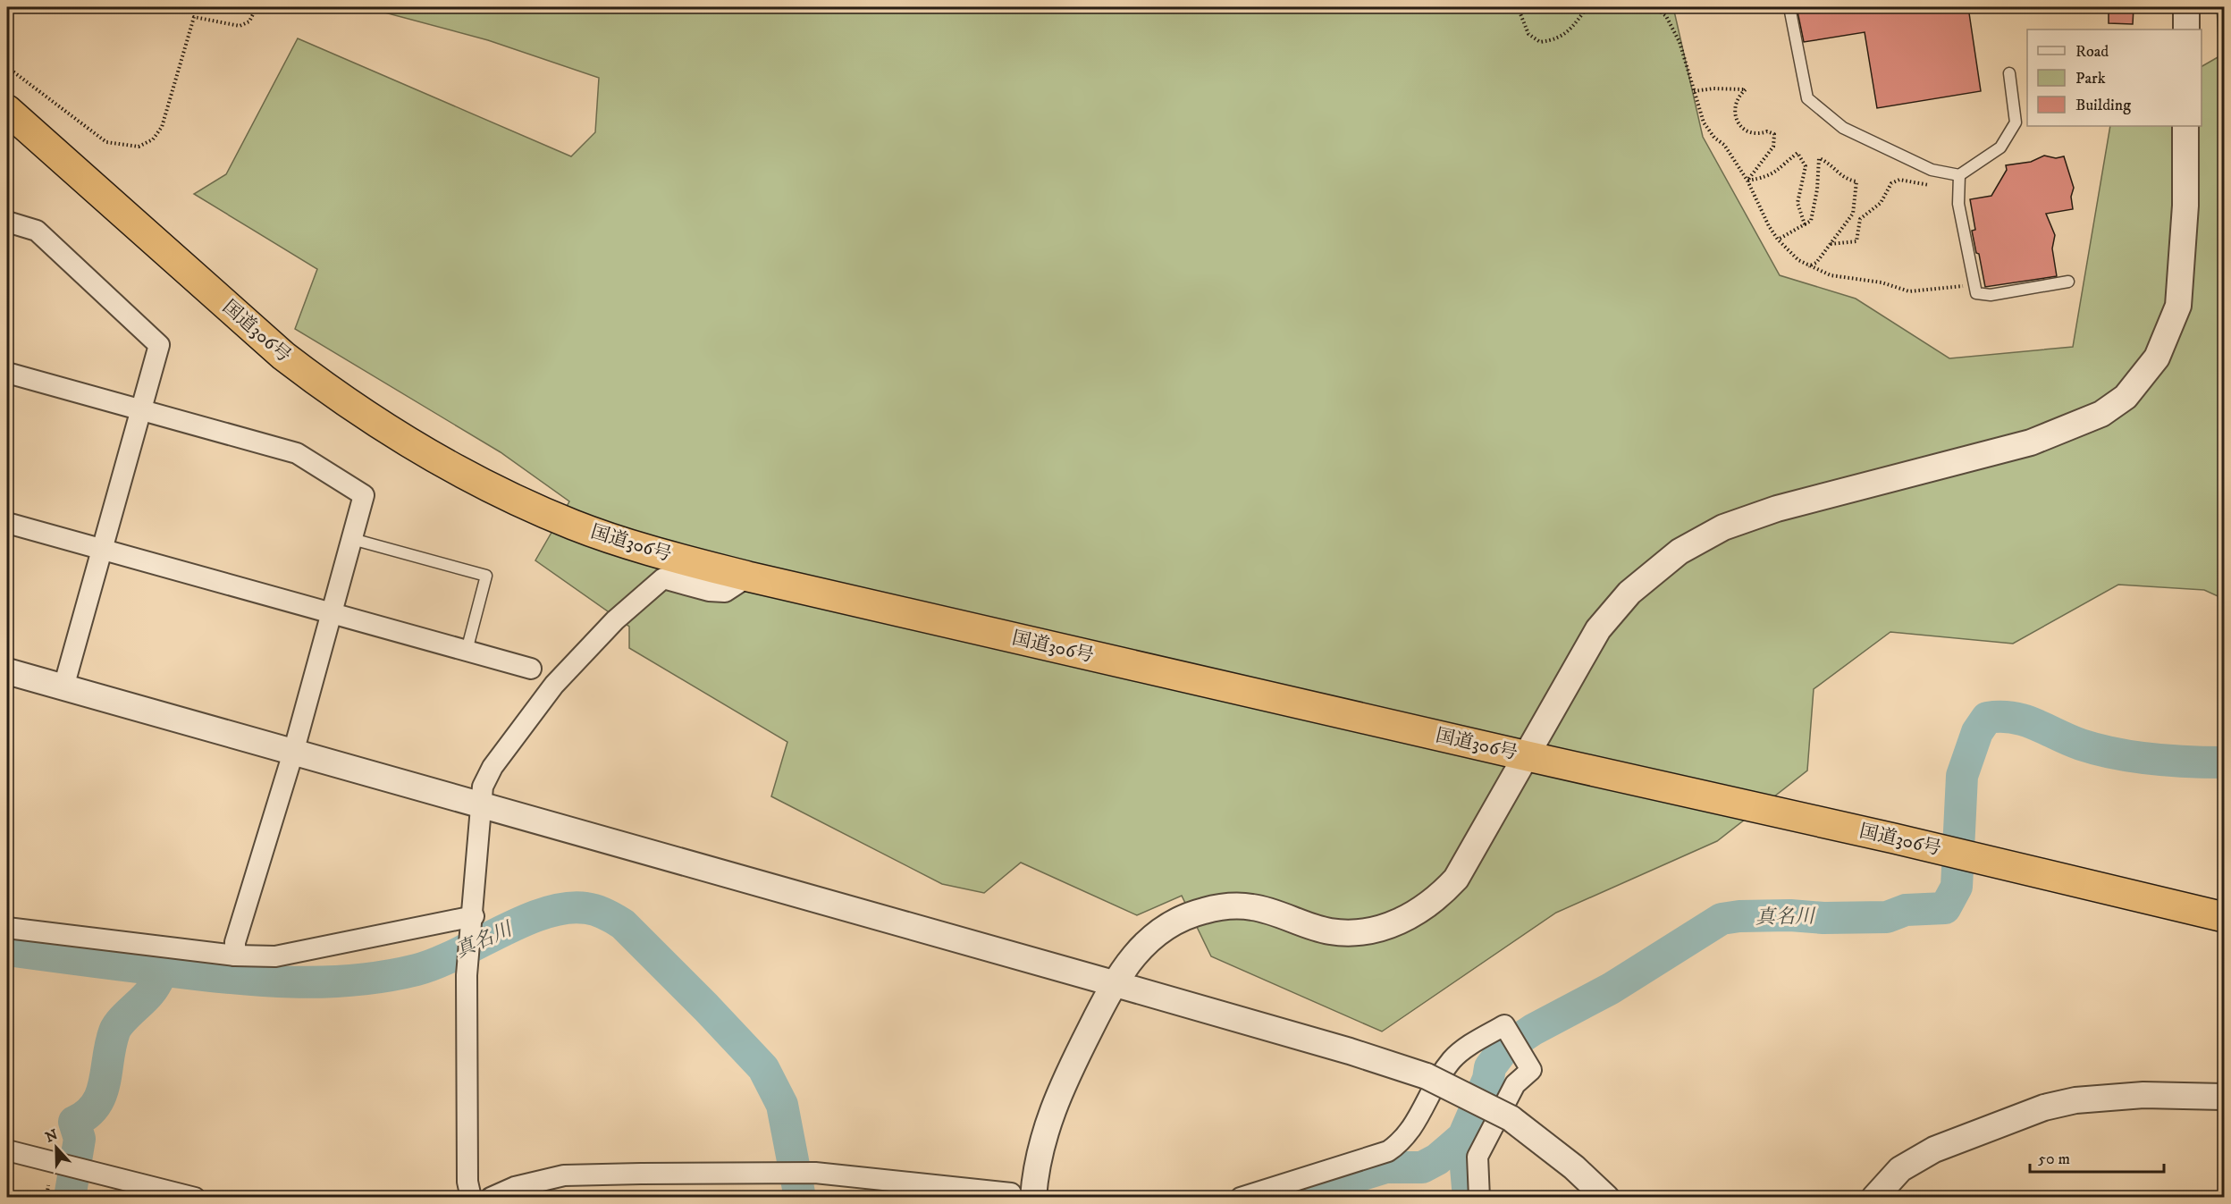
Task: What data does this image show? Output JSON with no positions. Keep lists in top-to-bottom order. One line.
{"streets":{"highway":["国道306号"]},"water":["真名川"],"legend":["Road","Park","Building"],"scale_bar":"50 m","north":"top"}
